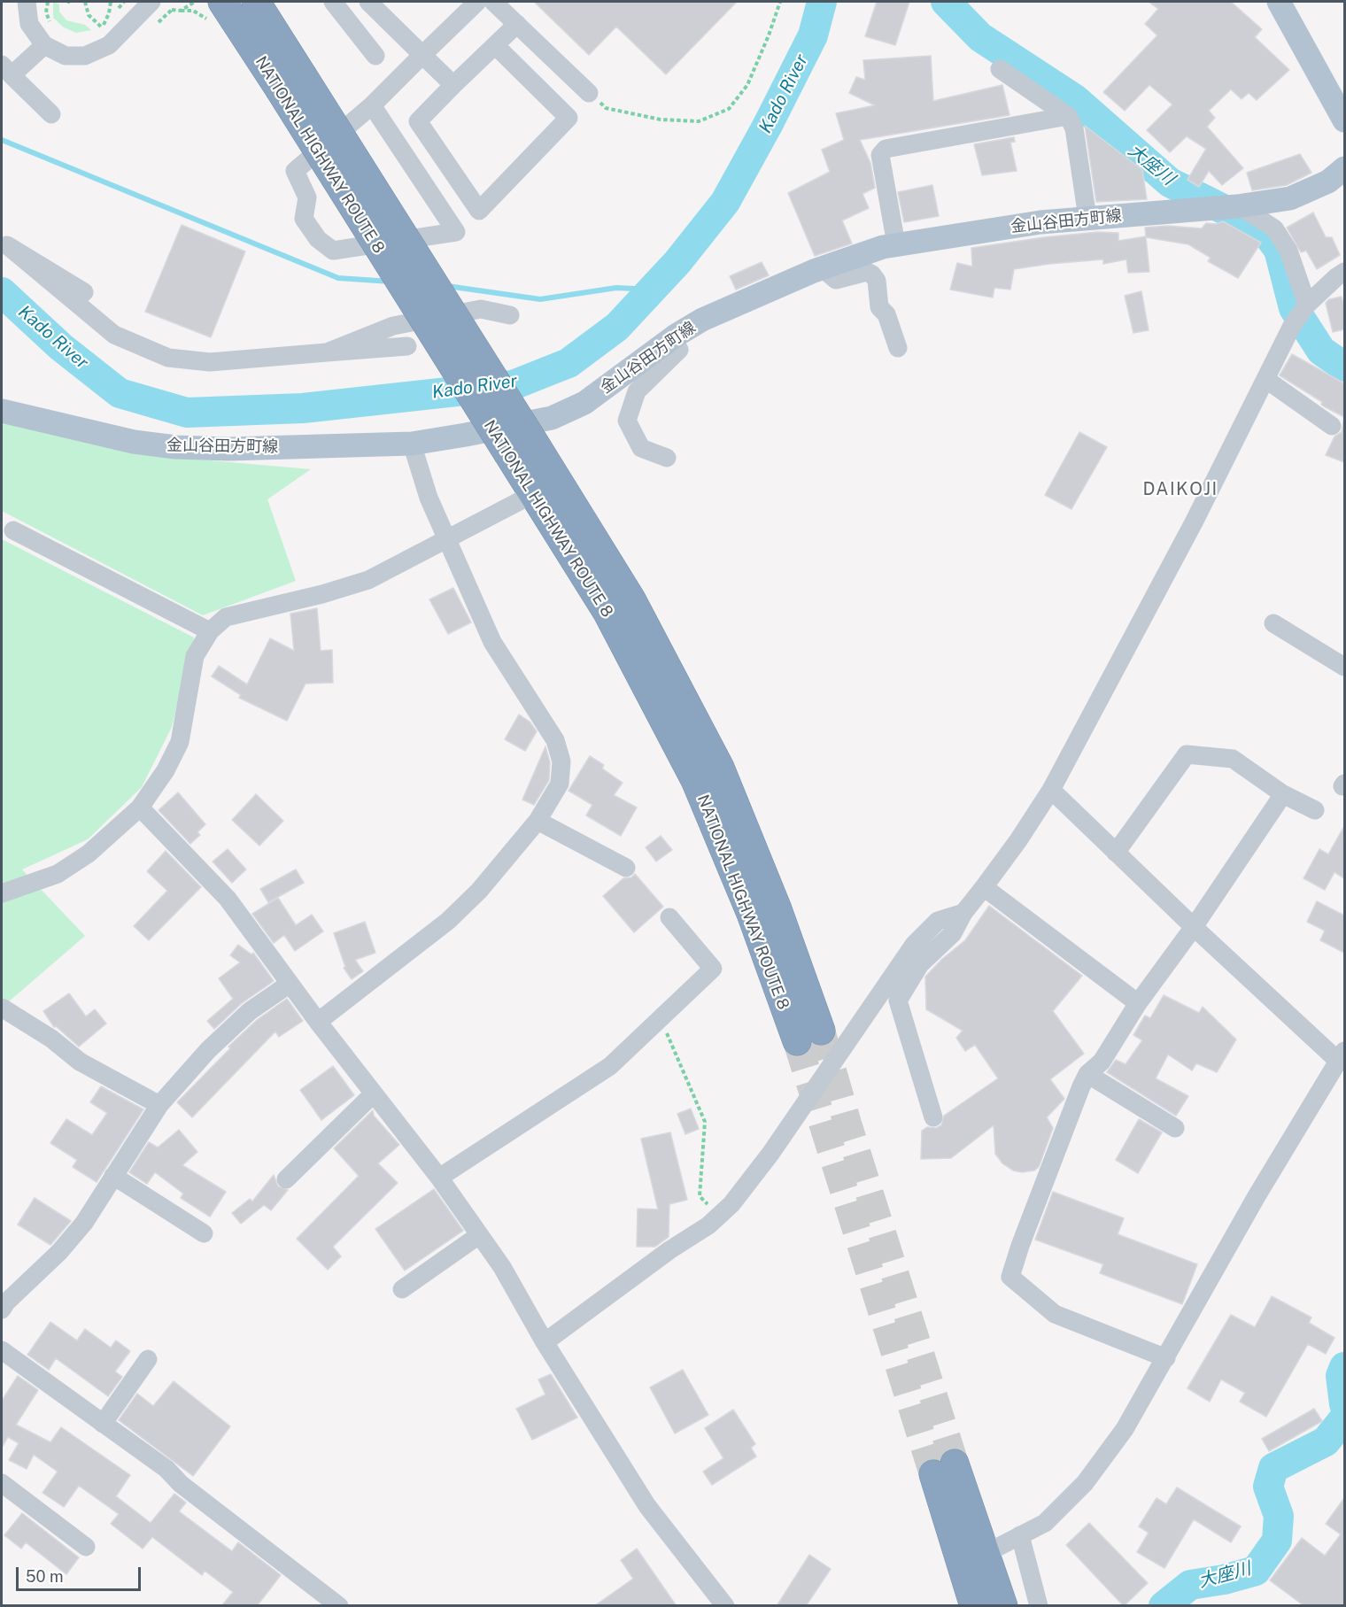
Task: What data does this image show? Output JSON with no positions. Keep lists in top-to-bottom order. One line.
{"streets":{"highway":["NATIONAL HIGHWAY ROUTE 8"],"main road":["金山谷田方町線"]},"districts":["DAIKOJI"],"water":["Kado River","大座川"],"scale_bar":"50 m"}
